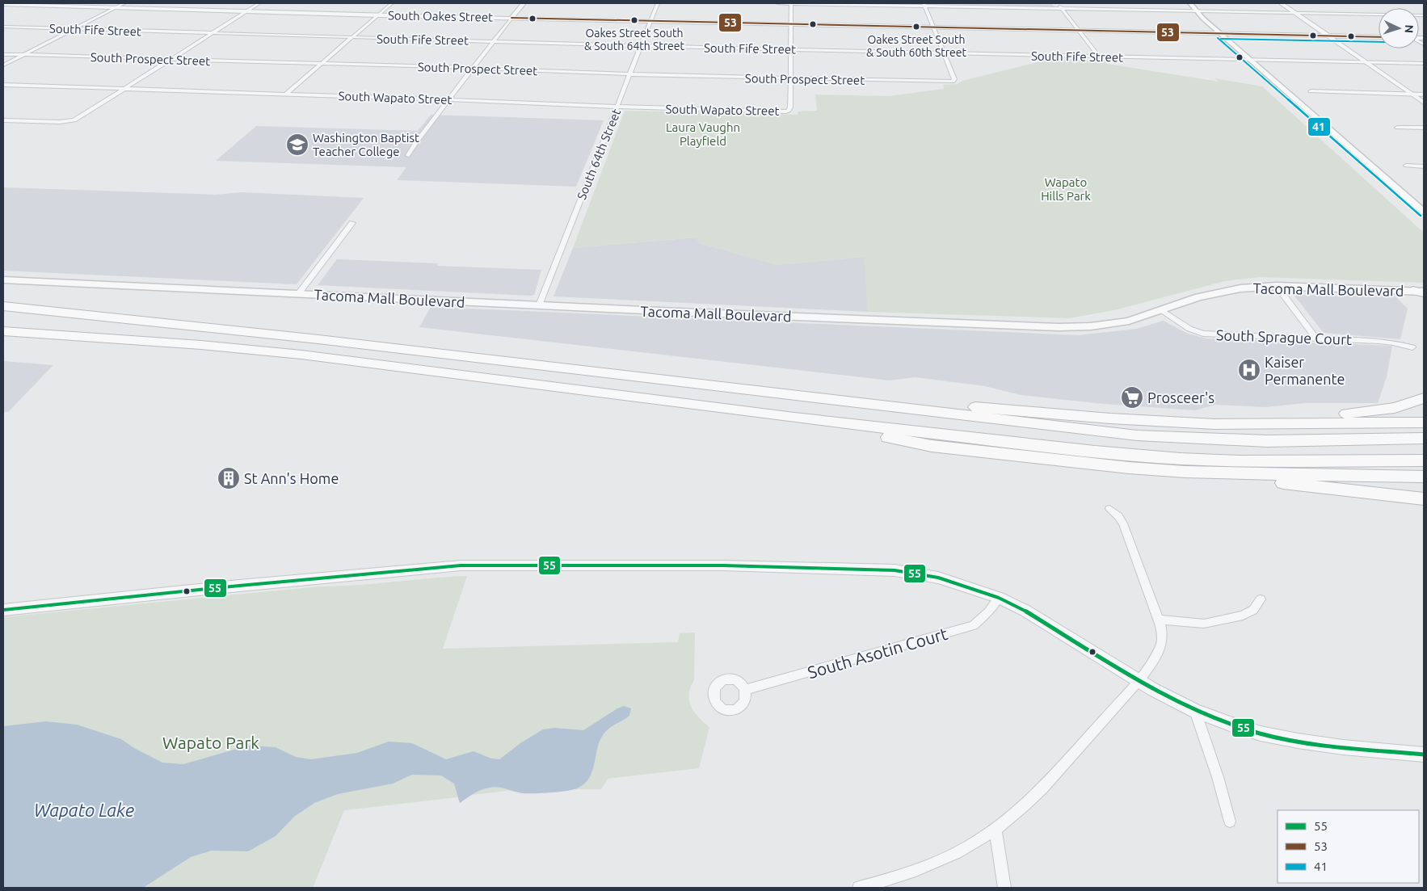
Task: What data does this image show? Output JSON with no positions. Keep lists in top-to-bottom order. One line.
{"streets":{"main road":["Tacoma Mall Boulevard"],"street":["South Oakes Street","South Fife Street","South Prospect Street","South Wapato Street","South 64th Street","South Sprague Court","South Asotin Court"]},"crossings":[["South Oakes Street","South 64th Street"],["South Fife Street","South Prospect Street"],["South Fife Street","South 64th Street"],["South Prospect Street","South Wapato Street"],["South Prospect Street","South 64th Street"],["South Wapato Street","South 64th Street"],["South 64th Street","Tacoma Mall Boulevard"],["Tacoma Mall Boulevard","South Sprague Court"]],"water":["Wapato Lake"],"parks":["Laura Vaughn Playfield","Wapato Hills Park","Wapato Park"],"places":{"other":["Oakes Street South & South 64th Street","Oakes Street South & South 60th Street"],"school or university":["Washington Baptist Teacher College"],"hospital":["Kaiser Permanente"],"supermarket":["Prosceer's"],"building":["St Ann's Home"]},"lines":["transit line 53","transit line 41","transit line 55"],"legend":["55","53","41"],"north":"right"}
